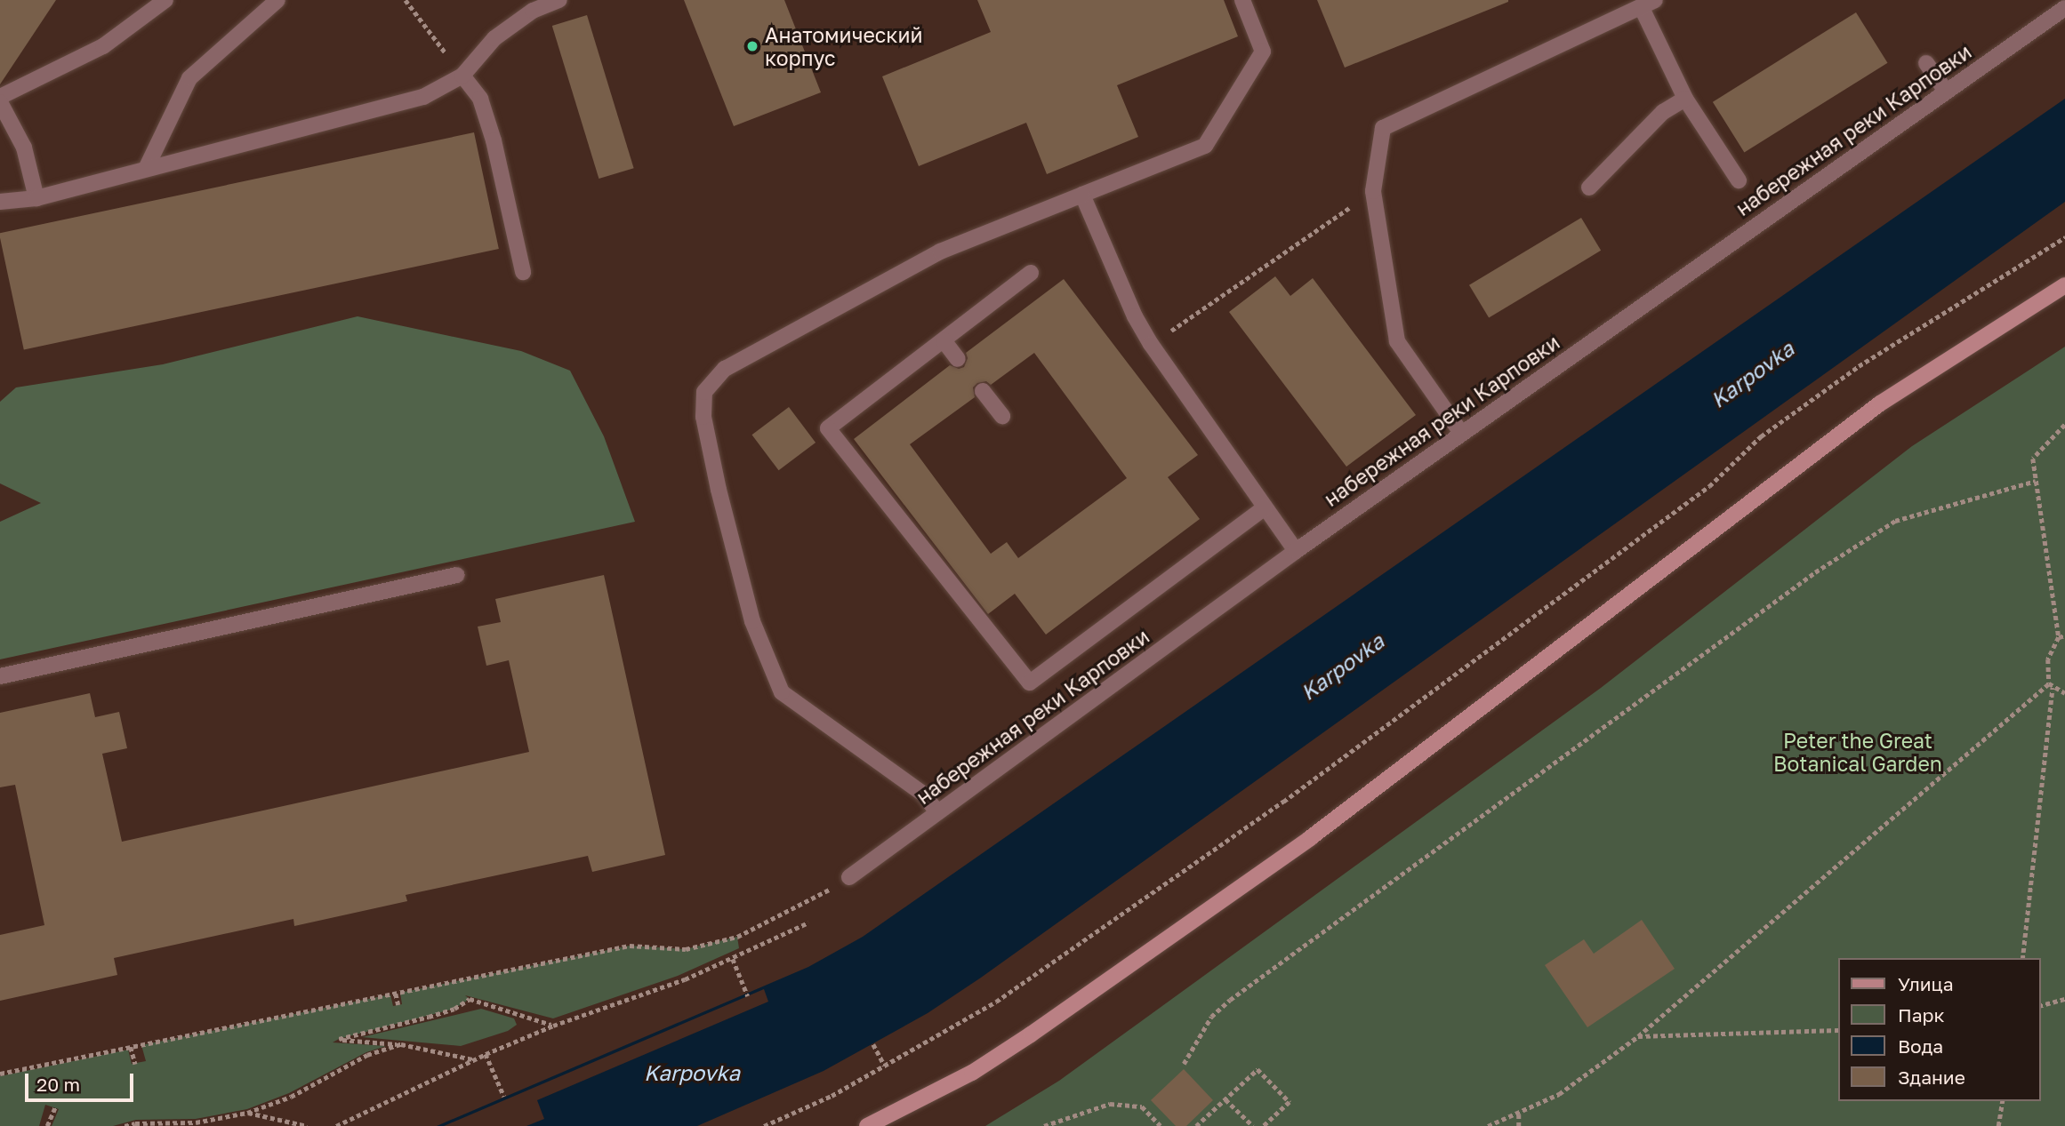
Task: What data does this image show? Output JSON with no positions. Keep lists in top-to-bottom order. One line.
{"streets":{"lane":["набережная реки Карповки"]},"water":["Karpovka"],"parks":["Peter the Great Botanical Garden"],"places":["Анатомический корпус"],"legend":["Улица","Парк","Вода","Здание"],"scale_bar":"20 m"}
